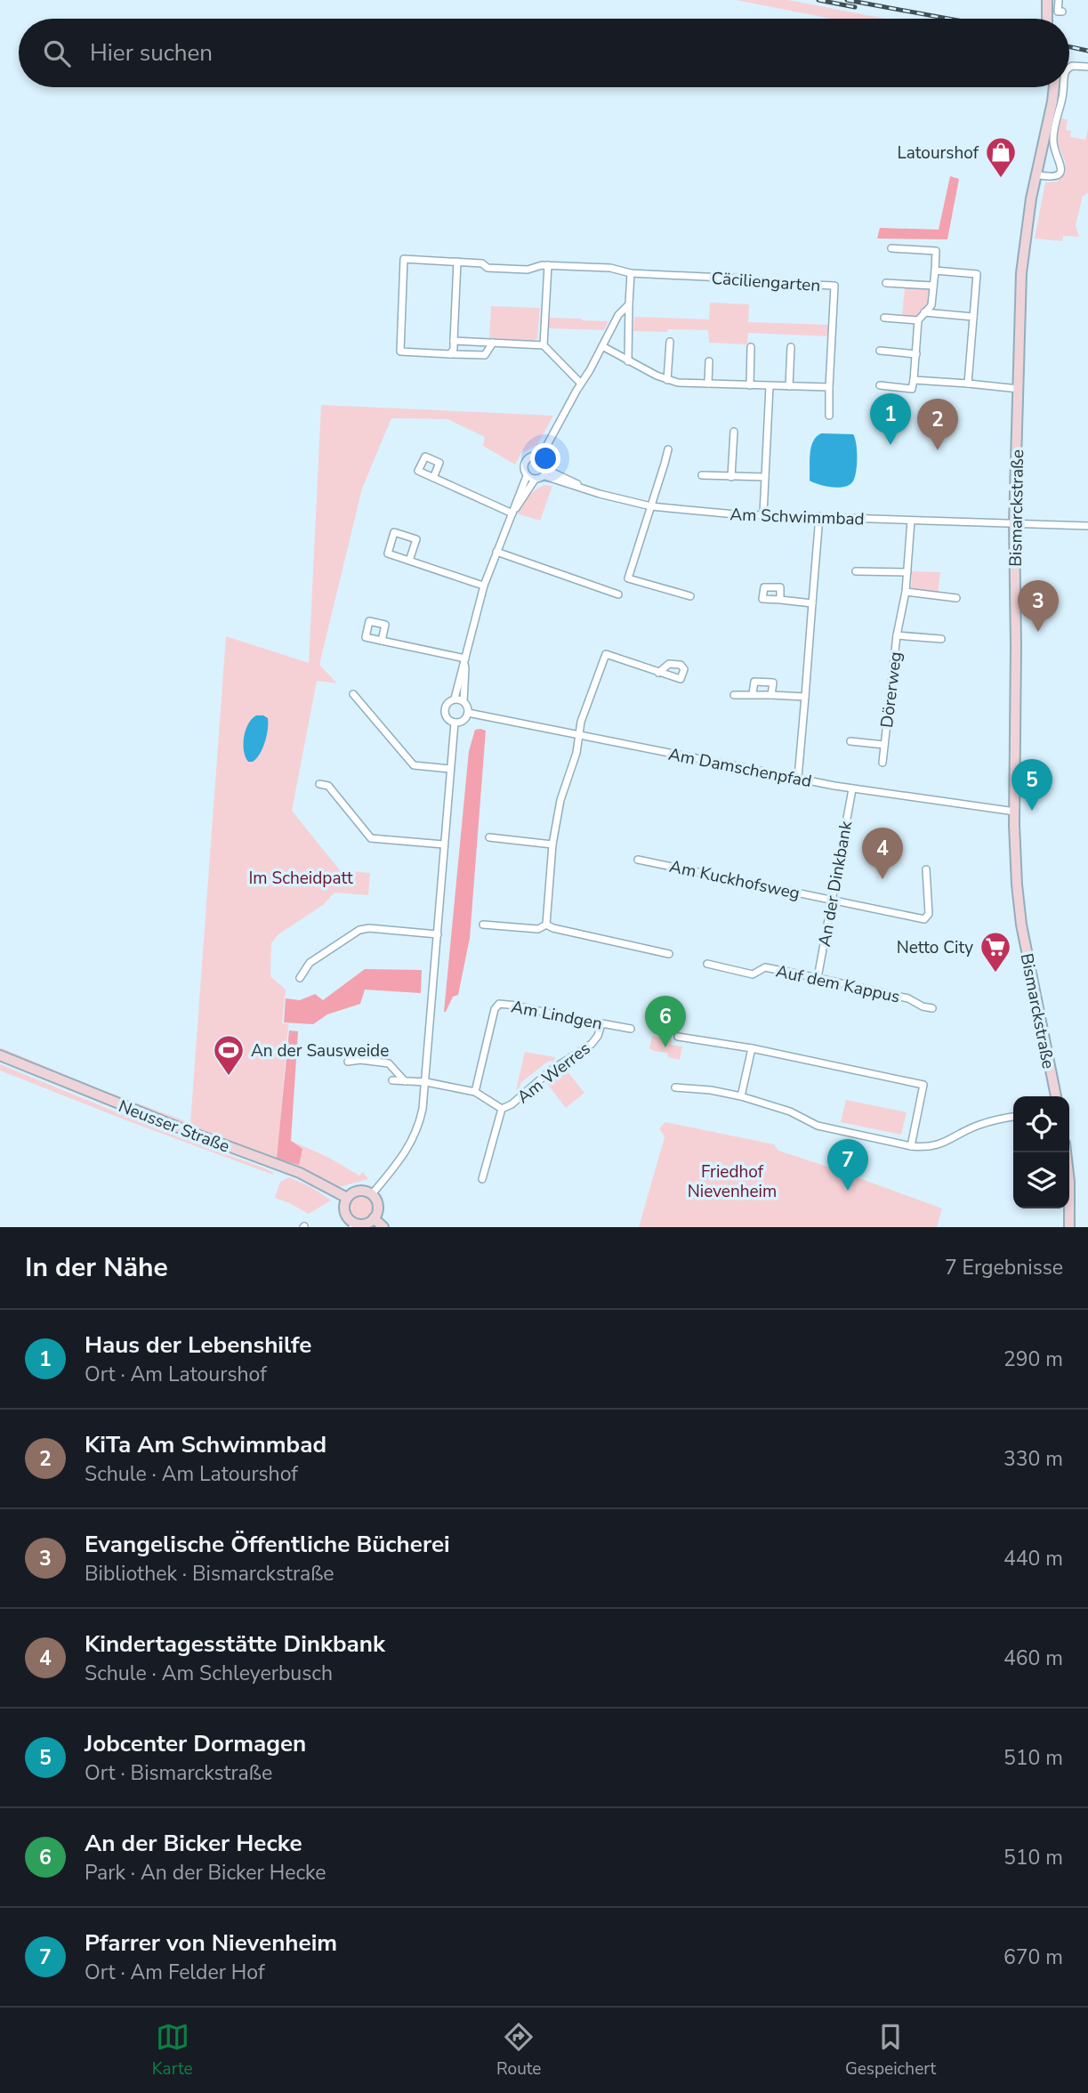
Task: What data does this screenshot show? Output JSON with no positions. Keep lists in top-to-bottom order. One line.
{"streets":{"street":["Cäciliengarten","Bismarckstraße","Am Schwimmbad","Dörerweg","Am Damschenpfad","Am Kuckhofsweg","An der Dinkbank","Auf dem Kappus","Am Lindgen","Am Werres","Neusser Straße"]},"crossings":[["Bismarckstraße","Am Schwimmbad"],["Bismarckstraße","Am Damschenpfad"],["Am Schwimmbad","Dörerweg"],["Am Damschenpfad","An der Dinkbank"],["Am Kuckhofsweg","An der Dinkbank"],["An der Dinkbank","Auf dem Kappus"],["Am Lindgen","Am Werres"]],"parks":["Im Scheidpatt","Friedhof Nievenheim"],"places":{"shop":["Latourshof"],"supermarket":["Netto City"],"sports":["An der Sausweide"]},"page":{"search":"Hier suchen","pins":["1","2","3","5","4","6","7"],"heading":["In der Nähe","7 Ergebnisse"],"list":[{"mark":"1","name":"Haus der Lebenshilfe","note":"Ort · Am Latourshof","value":"290 m"},{"mark":"2","name":"KiTa Am Schwimmbad","note":"Schule · Am Latourshof","value":"330 m"},{"mark":"3","name":"Evangelische Öffentliche Bücherei","note":"Bibliothek · Bismarckstraße","value":"440 m"},{"mark":"4","name":"Kindertagesstätte Dinkbank","note":"Schule · Am Schleyerbusch","value":"460 m"},{"mark":"5","name":"Jobcenter Dormagen","note":"Ort · Bismarckstraße","value":"510 m"},{"mark":"6","name":"An der Bicker Hecke","note":"Park · An der Bicker Hecke","value":"510 m"},{"mark":"7","name":"Pfarrer von Nievenheim","note":"Ort · Am Felder Hof","value":"670 m"}],"nav":["Karte","Route","Gespeichert"]}}
